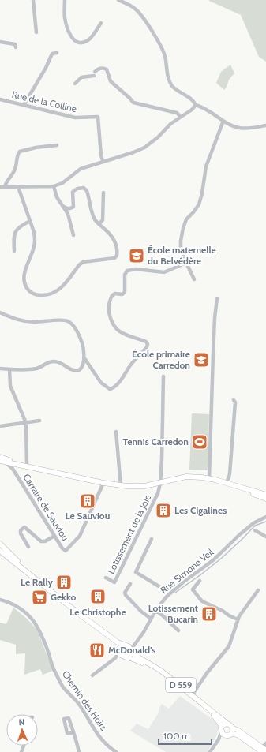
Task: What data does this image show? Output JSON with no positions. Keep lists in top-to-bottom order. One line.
{"streets":{"main road":["D 559"],"street":["Rue de la Colline","Carraire de Sauviou","Lotissement de la Joie","Rue Simone Veil","Chemin des Hoirs"]},"crossings":[["Rue Simone Veil","D 559"]],"places":{"school or university":["École maternelle du Belvédère","École primaire Carredon"],"sports":["Tennis Carredon"],"building":["Le Sauviou","Les Cigalines","Le Rally","Le Christophe","Lotissement Bucarin"],"supermarket":["Gekko"],"restaurant":["McDonald's"]},"scale_bar":"100 m","north":"top"}
